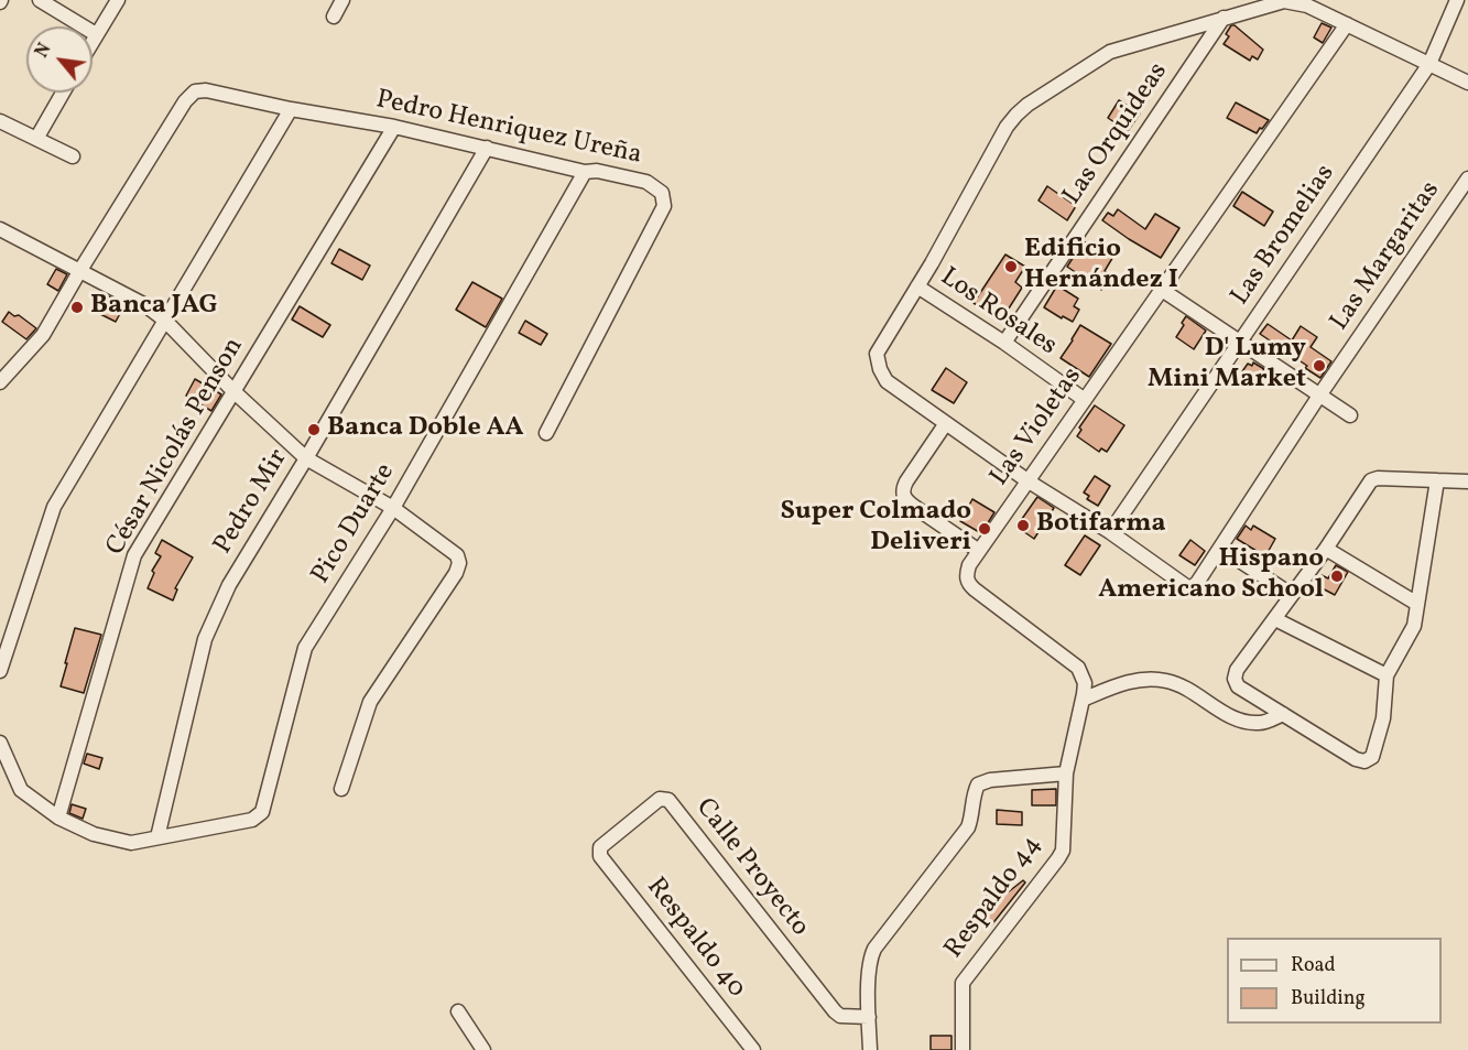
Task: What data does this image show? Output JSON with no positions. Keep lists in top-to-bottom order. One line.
{"streets":{"street":["Pedro Henriquez Ureña","Las Orquideas","Las Bromelias","Las Margaritas","Los Rosales","Las Violetas","César Nicolás Penson","Pedro Mir","Pico Duarte","Calle Proyecto","Respaldo 44","Respaldo 40"]},"crossings":[["Pedro Henriquez Ureña","César Nicolás Penson"],["Pedro Henriquez Ureña","Pedro Mir"],["Pedro Henriquez Ureña","Pico Duarte"],["Las Orquideas","Los Rosales"],["Las Bromelias","Las Margaritas"],["Los Rosales","Las Violetas"],["Las Violetas","Respaldo 44"],["Pedro Mir","Pico Duarte"],["Calle Proyecto","Respaldo 40"]],"places":["Edificio Hernández I","Banca JAG","D' Lumy Mini Market","Banca Doble AA","Botifarma","Super Colmado Deliveri","Hispano Americano School"],"legend":["Road","Building"],"north":"top left"}
